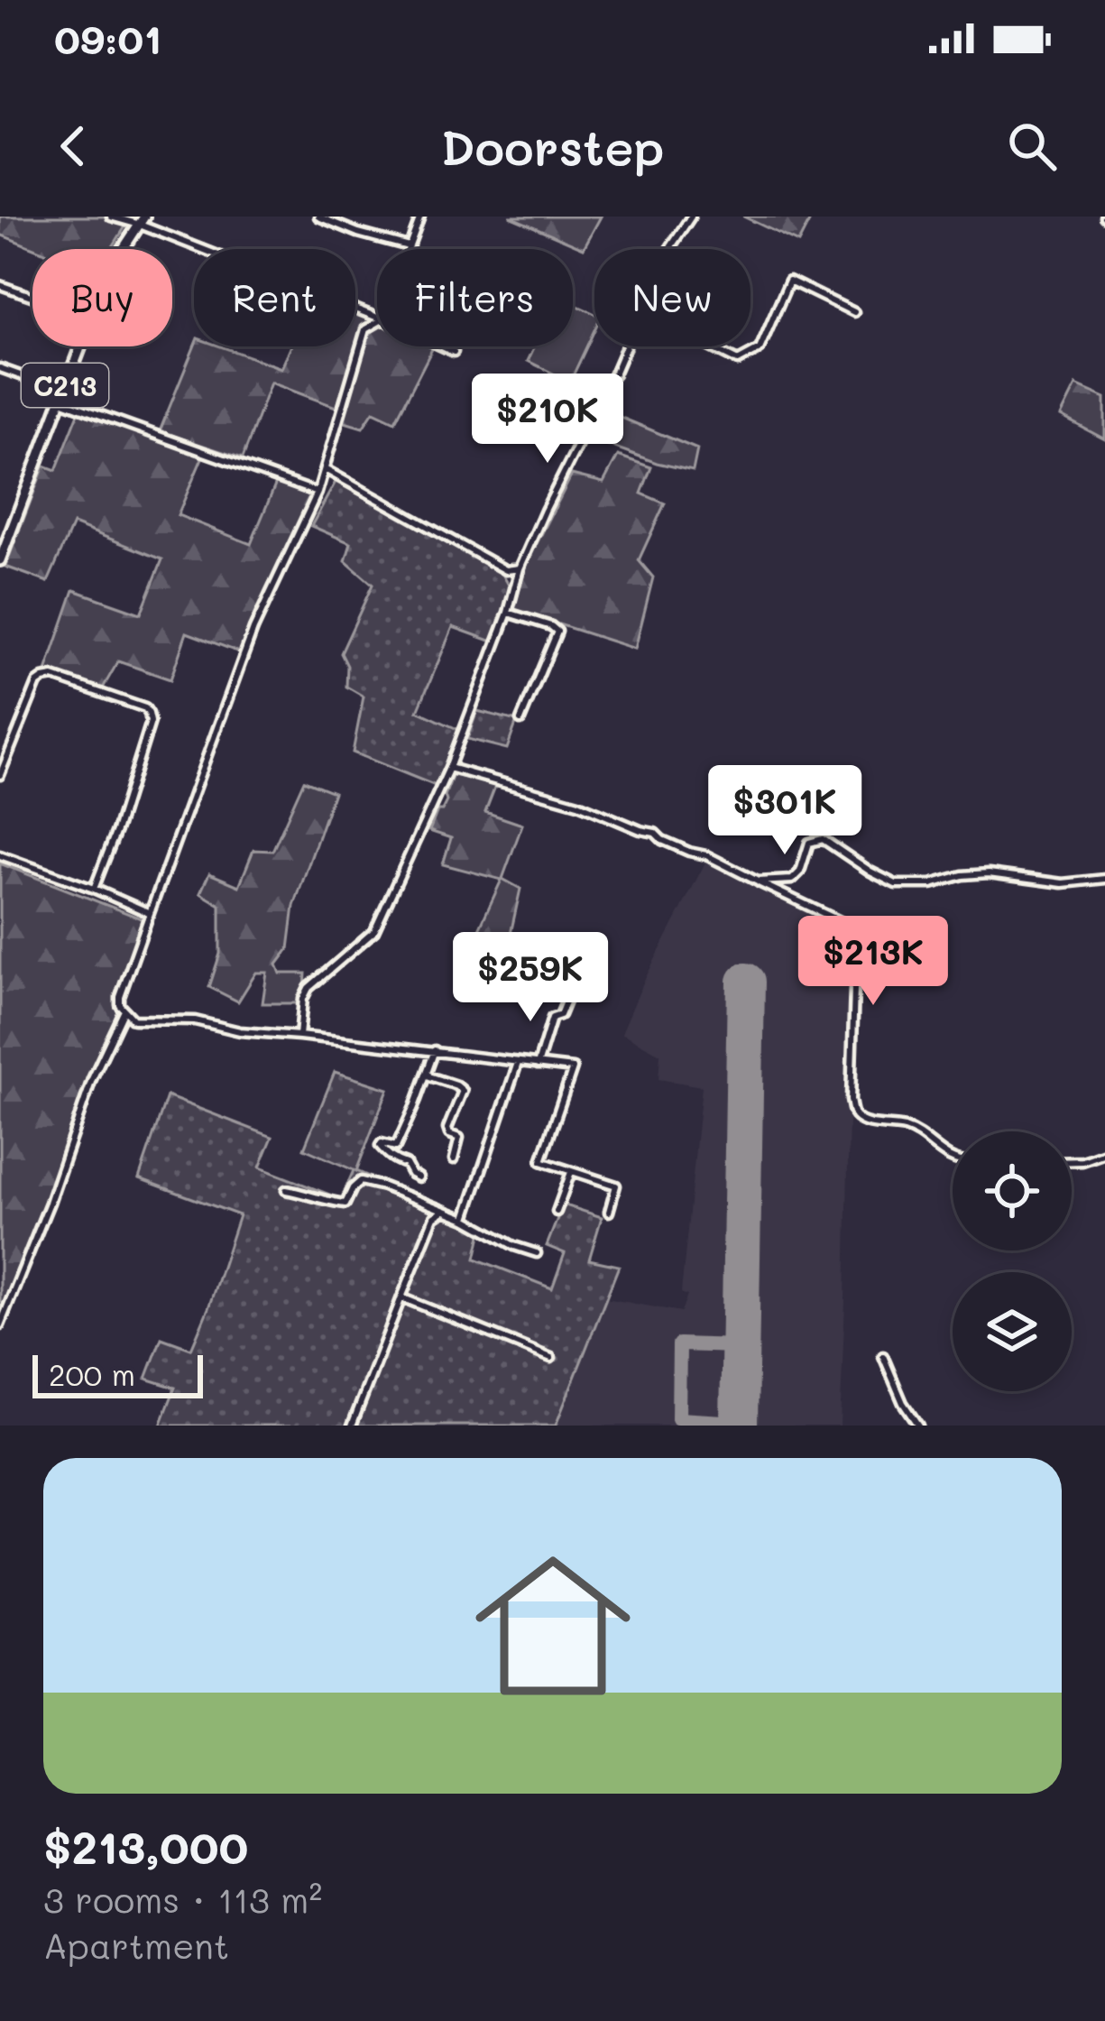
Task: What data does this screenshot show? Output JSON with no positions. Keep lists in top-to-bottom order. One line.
{"streets":{"main road":["C213"]},"scale_bar":"200 m","page":{"status":"09:01","header":"Doorstep","chip":["Buy","Rent","Filters","New"],"price":["$210K","$301K","$213K","$259K"],"scale":"200 m","list":[{"name":"$213,000","note":"3 rooms · 113 m² · Apartment"}]}}
